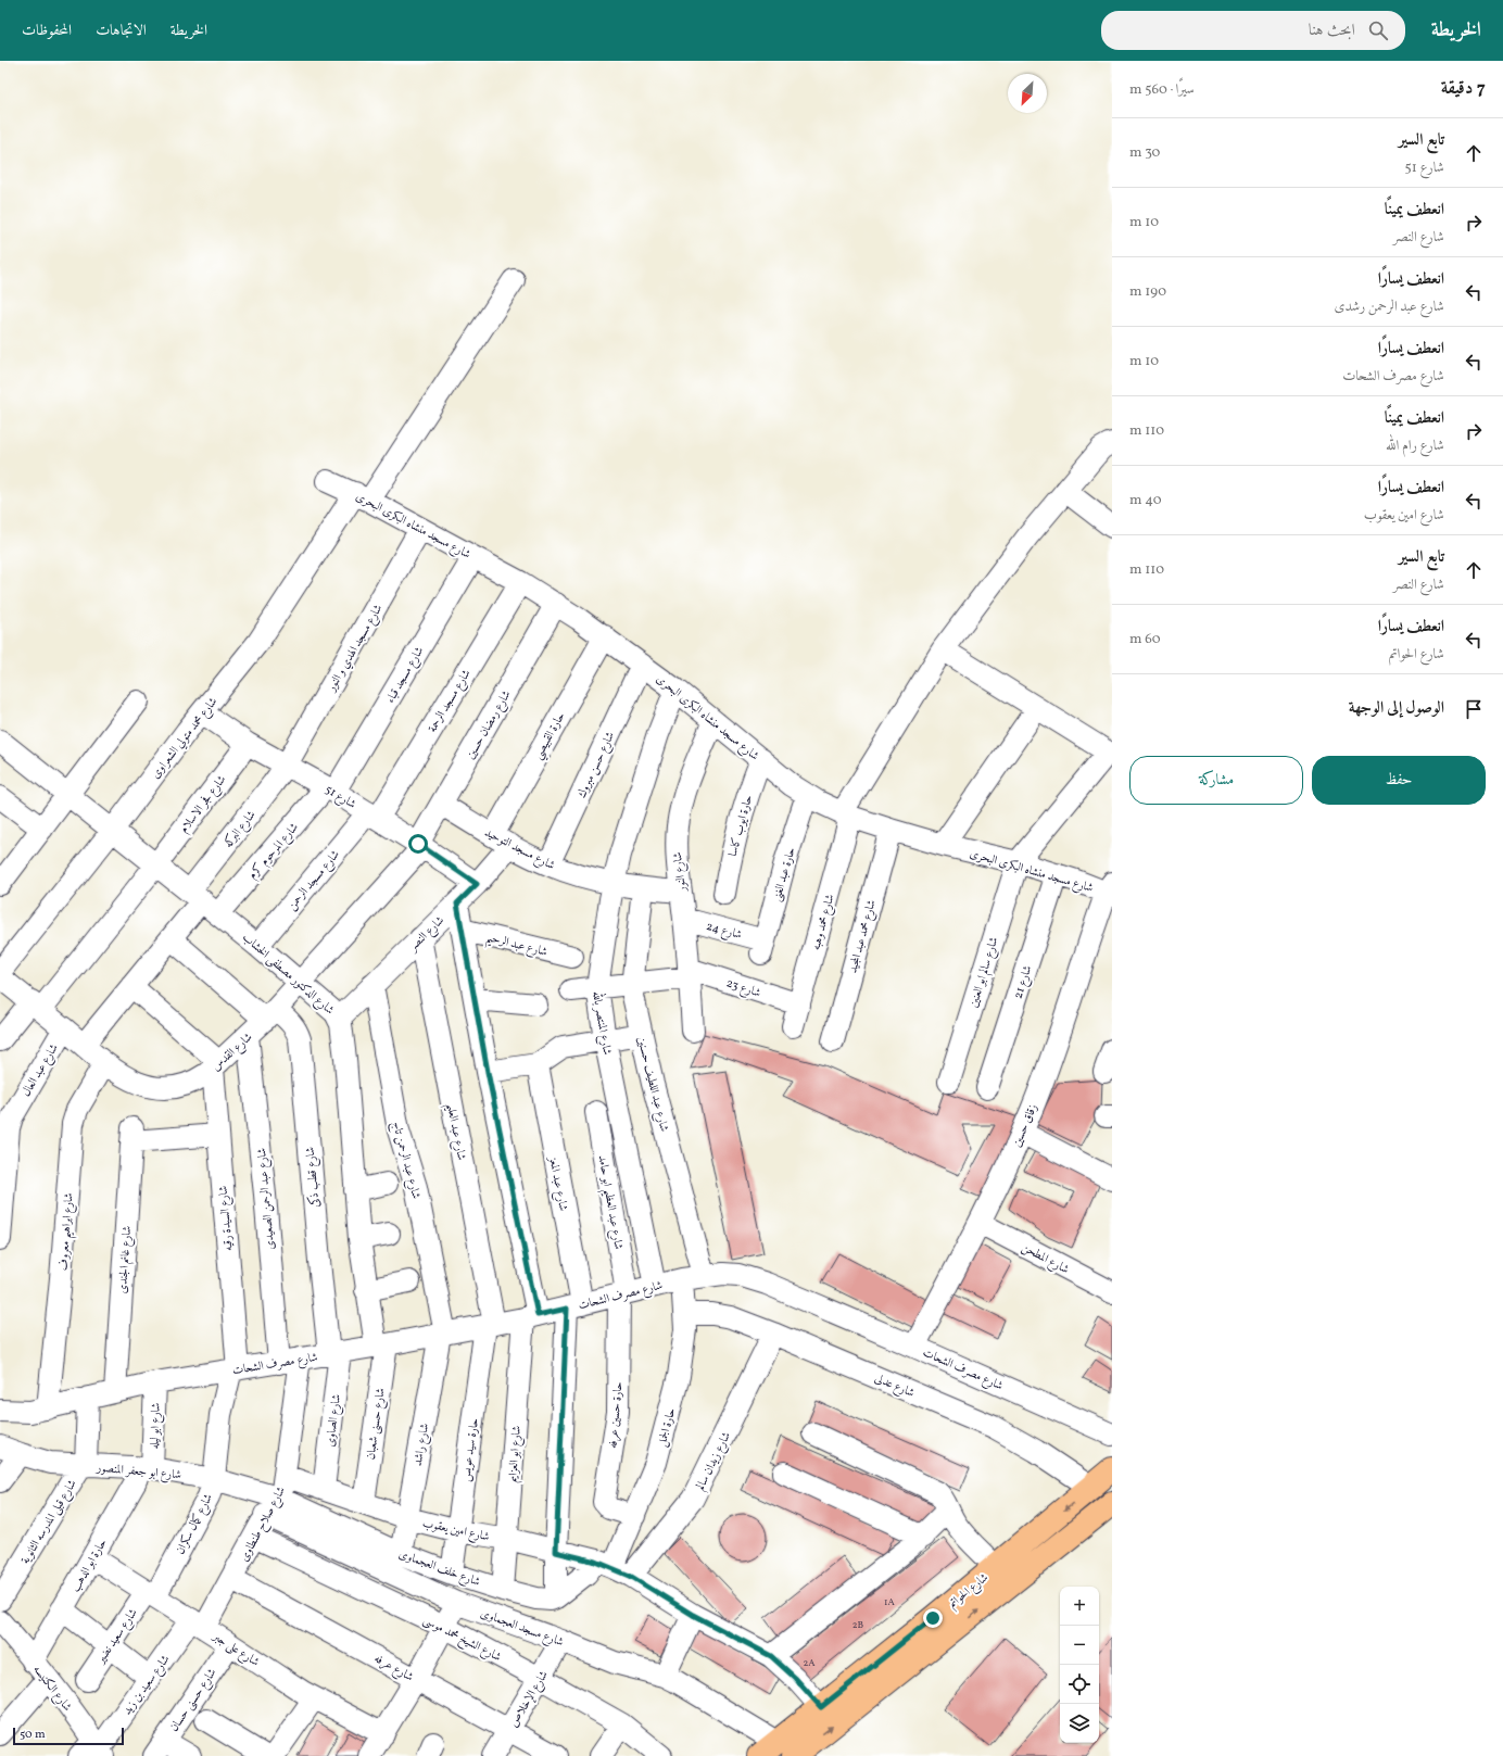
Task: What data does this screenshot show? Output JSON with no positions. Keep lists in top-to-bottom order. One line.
{"streets":{"main road":["شارع الحواتم"],"street":["شارع مسجد منشاه البكرى البحرى","شارع مسجد الهدي و النور","شارع مسجد قباء","شارع مسجد الرحمة","شارع رمضان حسين","حارة القبيصي","شارع محمد متولي الشعراوى","شارع حسن مبروك","شارع 51","شارع فجر الاسلام","حارة ايوب كاسا","شارع البركه","شارع مسجد التوحيد","شارع المرحوم كرم","شارع النور","حارة عبد الغنى","شارع مسجد الرحمن","شارع محمد وهبه","شارع 24","شارع النصر","شارع محمد عبد المجيد","شارع عبد الرحيم","شارع سالم ابو العنين","شارع الدكتور مصطفى الخشاب","شارع 21","شارع 23","شارع المنتصر بالله","شارع القدس","شارع عبد العال","شارع عبد اللطيف حسنين","زقاق حسين","شارع عبد العليم","شارع عبد الرحمن تاج","شارع قطب ذكى","شارع عبد المعز","شارع عبد الرحمن الصعيدى","شارع عبد العظيم ابو حامد","شارع السيدة رقيه","شارع ابراهيم معروف","شارع المطحن","شارع غانم الجندى","شارع مصرف الشحات","شارع عدلى","حارة حسين عرفه","شارع الصاوى","شارع حسنى شعبان","شارع ابو ليله","حارة الجمل","شارع راشد","حارة سيد عويس","شارع ابو العزايم","شارع زيدان سالم","شارع ابو جعفر المنصور","شارع قبلى المدرسه الثانوية","شارع كمال سكران","شارع صلاح طنطاوى","شارع امين يعقوب","حارة ابو الدهب","شارع خلف العجماوى","شارع مسجد العجماوى","شارع سعيد نضير","شارع الشيخ محمد موسى","شارع على جبر","شارع عرفه","شارع سعيد بن زيد","شارع الكنيسه","شارع الإخلاص","شارع حسنى حسان"]},"crossings":[["شارع مسجد منشاه البكرى البحرى","شارع مسجد الهدي و النور"],["شارع مسجد منشاه البكرى البحرى","شارع مسجد قباء"],["شارع مسجد منشاه البكرى البحرى","شارع مسجد الرحمة"],["شارع مسجد منشاه البكرى البحرى","شارع رمضان حسين"],["شارع مسجد منشاه البكرى البحرى","حارة القبيصي"],["شارع مسجد منشاه البكرى البحرى","شارع محمد متولي الشعراوى"],["شارع مسجد منشاه البكرى البحرى","شارع حسن مبروك"],["شارع مسجد منشاه البكرى البحرى","حارة ايوب كاسا"],["شارع مسجد منشاه البكرى البحرى","شارع النور"],["شارع مسجد منشاه البكرى البحرى","حارة عبد الغنى"],["شارع مسجد منشاه البكرى البحرى","شارع محمد وهبه"],["شارع مسجد منشاه البكرى البحرى","شارع محمد عبد المجيد"],["شارع مسجد منشاه البكرى البحرى","شارع سالم ابو العنين"],["شارع مسجد منشاه البكرى البحرى","شارع 21"],["شارع مسجد منشاه البكرى البحرى","شارع المنتصر بالله"],["شارع مسجد منشاه البكرى البحرى","زقاق حسين"],["شارع مسجد الهدي و النور","شارع 51"],["شارع مسجد الهدي و النور","شارع البركه"],["شارع مسجد قباء","شارع 51"],["شارع مسجد قباء","شارع المرحوم كرم"],["شارع مسجد الرحمة","شارع 51"],["شارع مسجد الرحمة","شارع مسجد الرحمن"],["شارع رمضان حسين","شارع 51"],["شارع رمضان حسين","شارع مسجد التوحيد"],["شارع رمضان حسين","شارع القدس"],["حارة القبيصي","شارع مسجد التوحيد"],["حارة القبيصي","شارع النصر"],["شارع محمد متولي الشعراوى","شارع 51"],["شارع محمد متولي الشعراوى","شارع الدكتور مصطفى الخشاب"],["شارع محمد متولي الشعراوى","شارع القدس"],["شارع حسن مبروك","شارع مسجد التوحيد"],["شارع 51","شارع فجر الاسلام"],["شارع 51","شارع البركه"],["شارع 51","شارع المرحوم كرم"],["شارع 51","شارع مسجد الرحمن"],["شارع 51","شارع النصر"],["شارع 51","شارع القدس"],["شارع فجر الاسلام","شارع الدكتور مصطفى الخشاب"],["شارع فجر الاسلام","شارع القدس"],["شارع البركه","شارع المرحوم كرم"],["شارع البركه","شارع الدكتور مصطفى الخشاب"],["شارع مسجد التوحيد","شارع النور"],["شارع مسجد التوحيد","شارع النصر"],["شارع مسجد التوحيد","شارع المنتصر بالله"],["شارع مسجد التوحيد","شارع عبد اللطيف حسنين"],["شارع المرحوم كرم","شارع الدكتور مصطفى الخشاب"],["شارع النور","شارع 24"],["شارع النور","شارع 23"],["حارة عبد الغنى","شارع 24"],["شارع مسجد الرحمن","شارع الدكتور مصطفى الخشاب"],["شارع محمد وهبه","شارع 23"],["شارع النصر","شارع الدكتور مصطفى الخشاب"],["شارع النصر","شارع عبد العليم"],["شارع النصر","شارع عبد الرحمن تاج"],["شارع النصر","شارع ابو العزايم"],["شارع عبد الرحيم","شارع ابو العزايم"],["شارع الدكتور مصطفى الخشاب","شارع القدس"],["شارع الدكتور مصطفى الخشاب","شارع مصرف الشحات"],["شارع الدكتور مصطفى الخشاب","شارع حسنى شعبان"],["شارع المنتصر بالله","شارع مصرف الشحات"],["شارع القدس","شارع عبد العال"],["شارع القدس","شارع قطب ذكى"],["شارع القدس","شارع عبد الرحمن الصعيدى"],["شارع القدس","شارع السيدة رقيه"],["شارع القدس","شارع ابراهيم معروف"],["شارع عبد اللطيف حسنين","شارع مصرف الشحات"],["زقاق حسين","شارع المطحن"],["زقاق حسين","شارع مصرف الشحات"],["شارع عبد العليم","شارع مصرف الشحات"],["شارع عبد العليم","حارة سيد عويس"],["شارع عبد الرحمن تاج","شارع مصرف الشحات"],["شارع عبد الرحمن تاج","شارع راشد"],["شارع قطب ذكى","شارع مصرف الشحات"],["شارع قطب ذكى","شارع الصاوى"],["شارع عبد المعز","شارع مصرف الشحات"],["شارع عبد المعز","شارع امين يعقوب"],["شارع عبد المعز","شارع خلف العجماوى"],["شارع عبد الرحمن الصعيدى","شارع مصرف الشحات"],["شارع عبد العظيم ابو حامد","شارع مصرف الشحات"],["شارع عبد العظيم ابو حامد","حارة حسين عرفه"],["شارع السيدة رقيه","شارع غانم الجندى"],["شارع السيدة رقيه","شارع مصرف الشحات"],["شارع السيدة رقيه","شارع كمال سكران"],["شارع ابراهيم معروف","شارع مصرف الشحات"],["شارع غانم الجندى","شارع مصرف الشحات"],["شارع مصرف الشحات","حارة حسين عرفه"],["شارع مصرف الشحات","شارع الصاوى"],["شارع مصرف الشحات","شارع حسنى شعبان"],["شارع مصرف الشحات","شارع ابو ليله"],["شارع مصرف الشحات","حارة الجمل"],["شارع مصرف الشحات","شارع راشد"],["شارع مصرف الشحات","حارة سيد عويس"],["شارع مصرف الشحات","شارع ابو العزايم"],["شارع مصرف الشحات","شارع كمال سكران"],["شارع مصرف الشحات","شارع صلاح طنطاوى"],["شارع عدلى","حارة الجمل"],["شارع عدلى","شارع زيدان سالم"],["شارع عدلى","شارع الحواتم"],["حارة حسين عرفه","حارة الجمل"],["شارع الصاوى","شارع امين يعقوب"],["شارع حسنى شعبان","شارع امين يعقوب"],["شارع ابو ليله","شارع ابو جعفر المنصور"],["شارع ابو ليله","حارة ابو الدهب"],["حارة الجمل","شارع زيدان سالم"],["حارة الجمل","شارع امين يعقوب"],["شارع راشد","شارع امين يعقوب"],["شارع راشد","شارع خلف العجماوى"],["حارة سيد عويس","شارع امين يعقوب"],["حارة سيد عويس","شارع خلف العجماوى"],["شارع ابو العزايم","شارع امين يعقوب"],["شارع ابو العزايم","شارع خلف العجماوى"],["شارع زيدان سالم","شارع امين يعقوب"],["شارع ابو جعفر المنصور","شارع قبلى المدرسه الثانوية"],["شارع ابو جعفر المنصور","شارع كمال سكران"],["شارع ابو جعفر المنصور","شارع صلاح طنطاوى"],["شارع ابو جعفر المنصور","حارة ابو الدهب"],["شارع ابو جعفر المنصور","شارع خلف العجماوى"],["شارع كمال سكران","شارع سعيد نضير"],["شارع كمال سكران","شارع على جبر"],["شارع صلاح طنطاوى","شارع امين يعقوب"],["شارع صلاح طنطاوى","شارع خلف العجماوى"],["شارع صلاح طنطاوى","شارع مسجد العجماوى"],["شارع صلاح طنطاوى","شارع الشيخ محمد موسى"],["شارع صلاح طنطاوى","شارع على جبر"],["شارع صلاح طنطاوى","شارع عرفه"],["شارع صلاح طنطاوى","شارع سعيد بن زيد"],["حارة ابو الدهب","شارع على جبر"],["حارة ابو الدهب","شارع الكنيسه"],["شارع الحواتم","شارع مسجد العجماوى"],["شارع مسجد العجماوى","شارع الإخلاص"],["شارع سعيد نضير","شارع على جبر"],["شارع الشيخ محمد موسى","شارع الإخلاص"],["شارع على جبر","شارع سعيد بن زيد"],["شارع على جبر","شارع حسنى حسان"],["شارع عرفه","شارع الإخلاص"],["شارع سعيد بن زيد","شارع الكنيسه"]],"house_numbers":["1A","2B","2A"],"scale_bar":"50 m","north":"bottom left","page":{"header":"الخريطة","search":"ابحث هنا","nav":["الخريطة","الاتجاهات","المحفوظات"],"heading":["7 دقيقة","سيرًا · 560 m"],"list":[["تابع السير","شارع 51","30 m"],["انعطف يمينًا","شارع النصر","10 m"],["انعطف يسارًا","شارع عبد الرحمن رشدى","190 m"],["انعطف يسارًا","شارع مصرف الشحات","10 m"],["انعطف يمينًا","شارع رام الله","110 m"],["انعطف يسارًا","شارع امين يعقوب","40 m"],["تابع السير","شارع النصر","110 m"],["انعطف يسارًا","شارع الحواتم","60 m"],"الوصول إلى الوجهة"],"buttons":["حفظ","مشاركة"],"map_buttons":["+","−"],"scale":"50 m"}}
